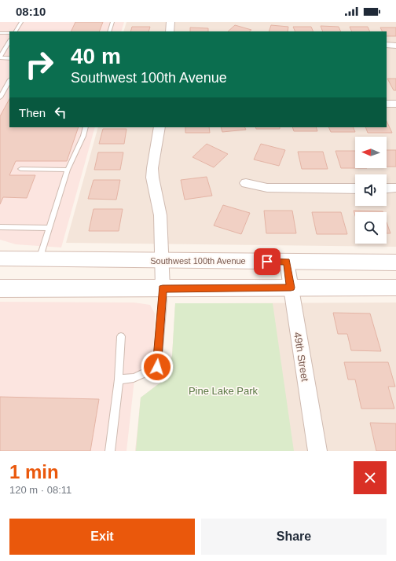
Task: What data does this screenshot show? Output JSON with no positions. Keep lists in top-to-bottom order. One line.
{"streets":{"main road":["Southwest 100th Avenue"],"street":["49th Street"]},"crossings":[["Southwest 100th Avenue","49th Street"]],"parks":["Pine Lake Park"],"north":"left","page":{"status":"08:10","turn":["40 m","Southwest 100th Avenue"],"then":"Then","heading":["1 min","120 m · 08:11"],"buttons":["Exit","Share"]}}
